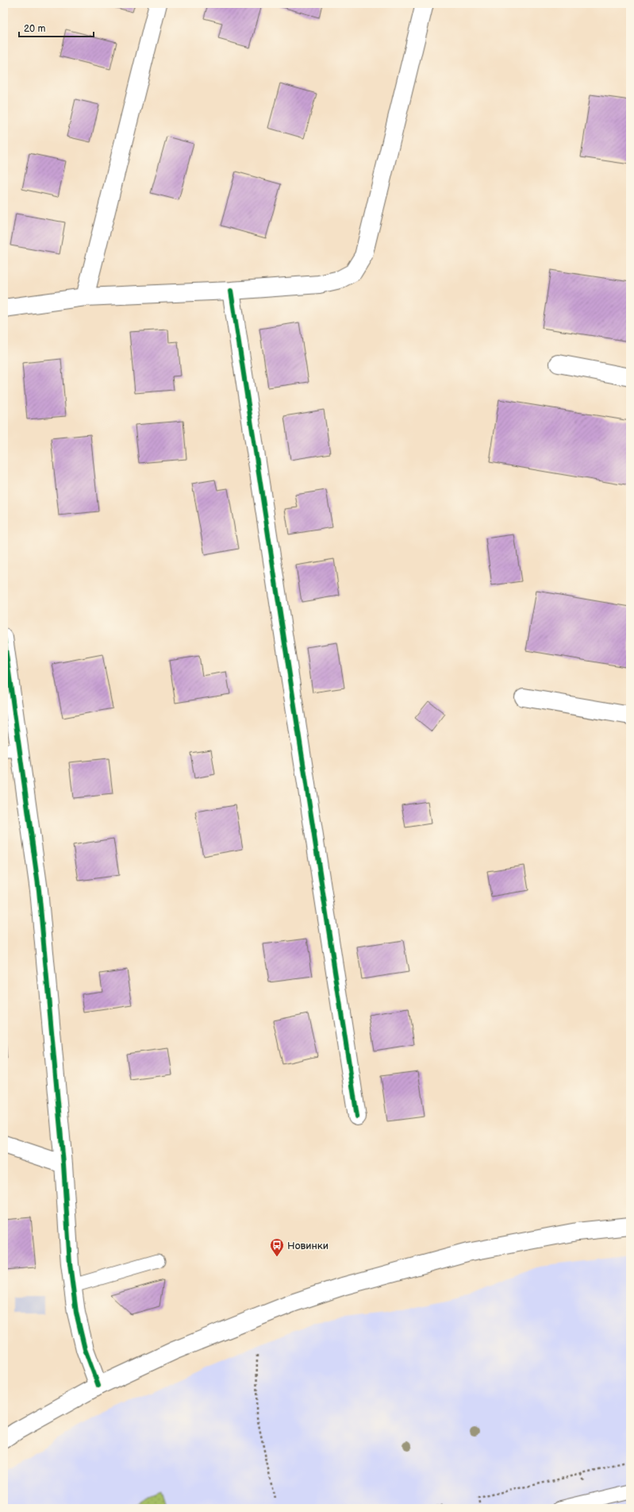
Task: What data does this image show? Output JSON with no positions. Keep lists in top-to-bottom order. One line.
{"places":{"bus stop":["Новинки"]},"scale_bar":"20 m"}
